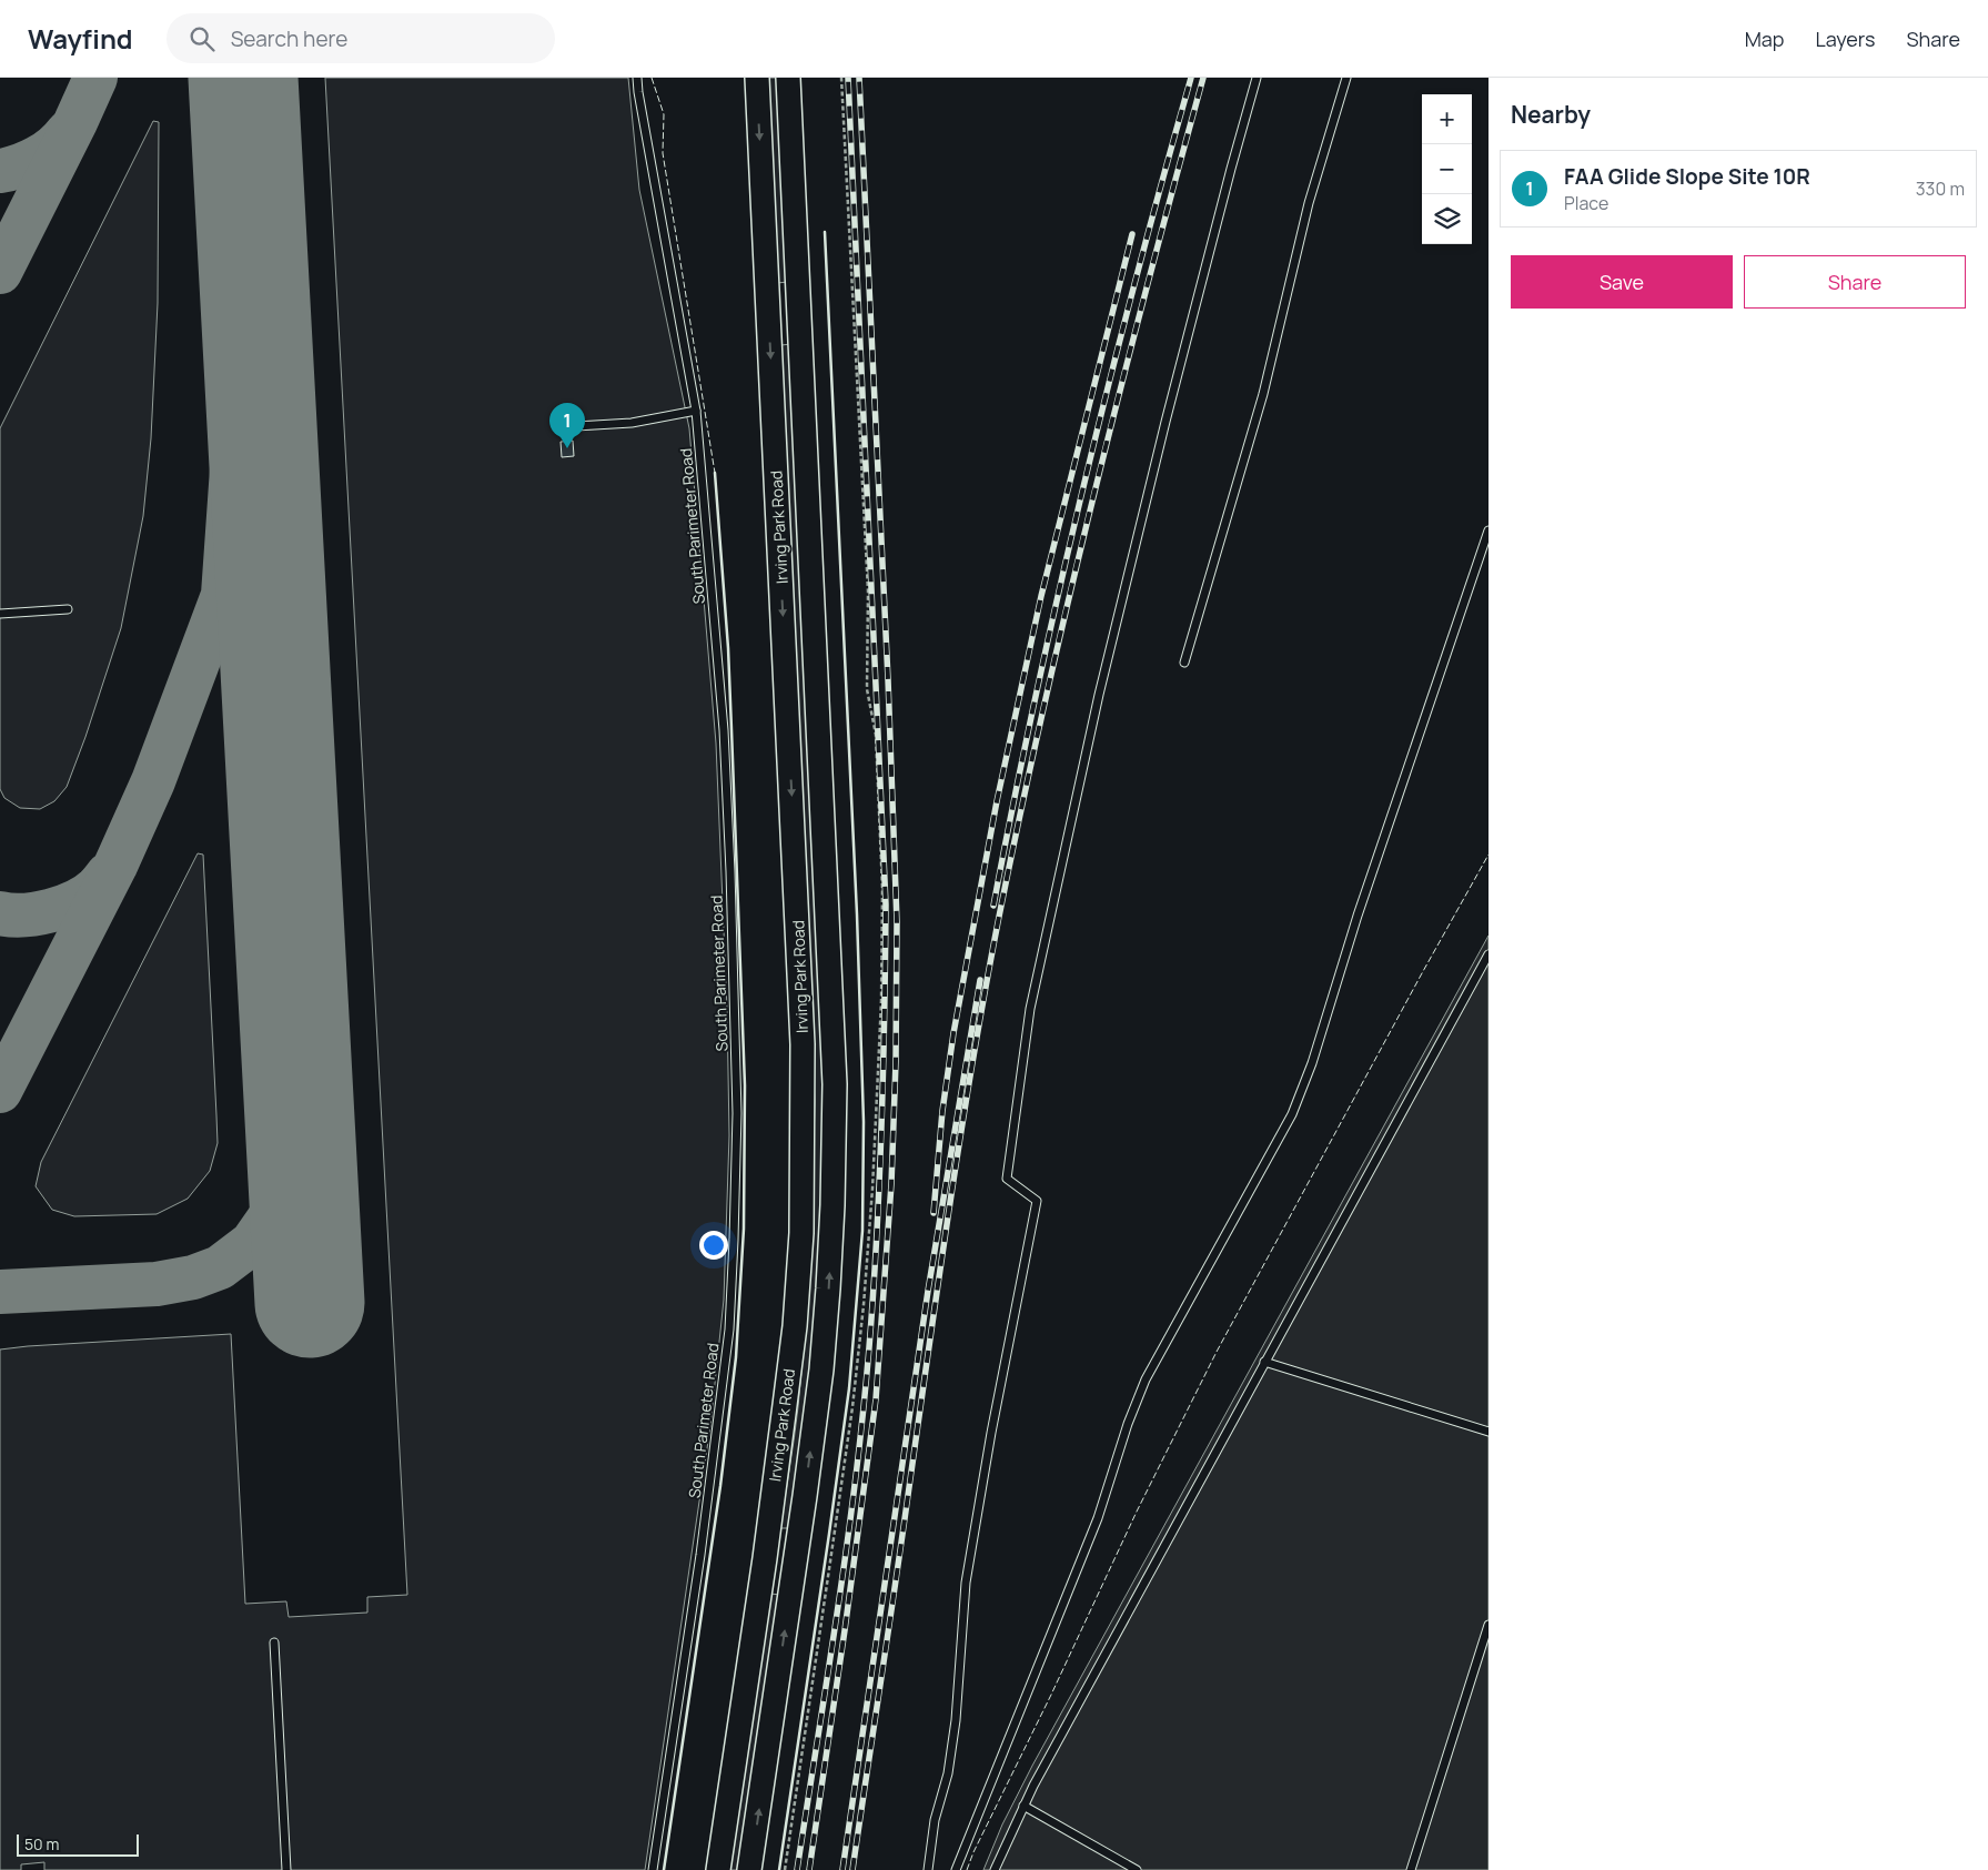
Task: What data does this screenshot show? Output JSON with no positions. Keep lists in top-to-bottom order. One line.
{"streets":{"main road":["Irving Park Road"],"lane":["South Parimeter Road"]},"scale_bar":"50 m","page":{"header":"Wayfind","search":"Search here","nav":["Map","Layers","Share"],"heading":"Nearby","map_buttons":["+","−"],"list":[{"mark":"1","name":"FAA Glide Slope Site 10R","note":"Place","value":"330 m"}],"buttons":["Save","Share"],"pins":"1","scale":"50 m"}}
